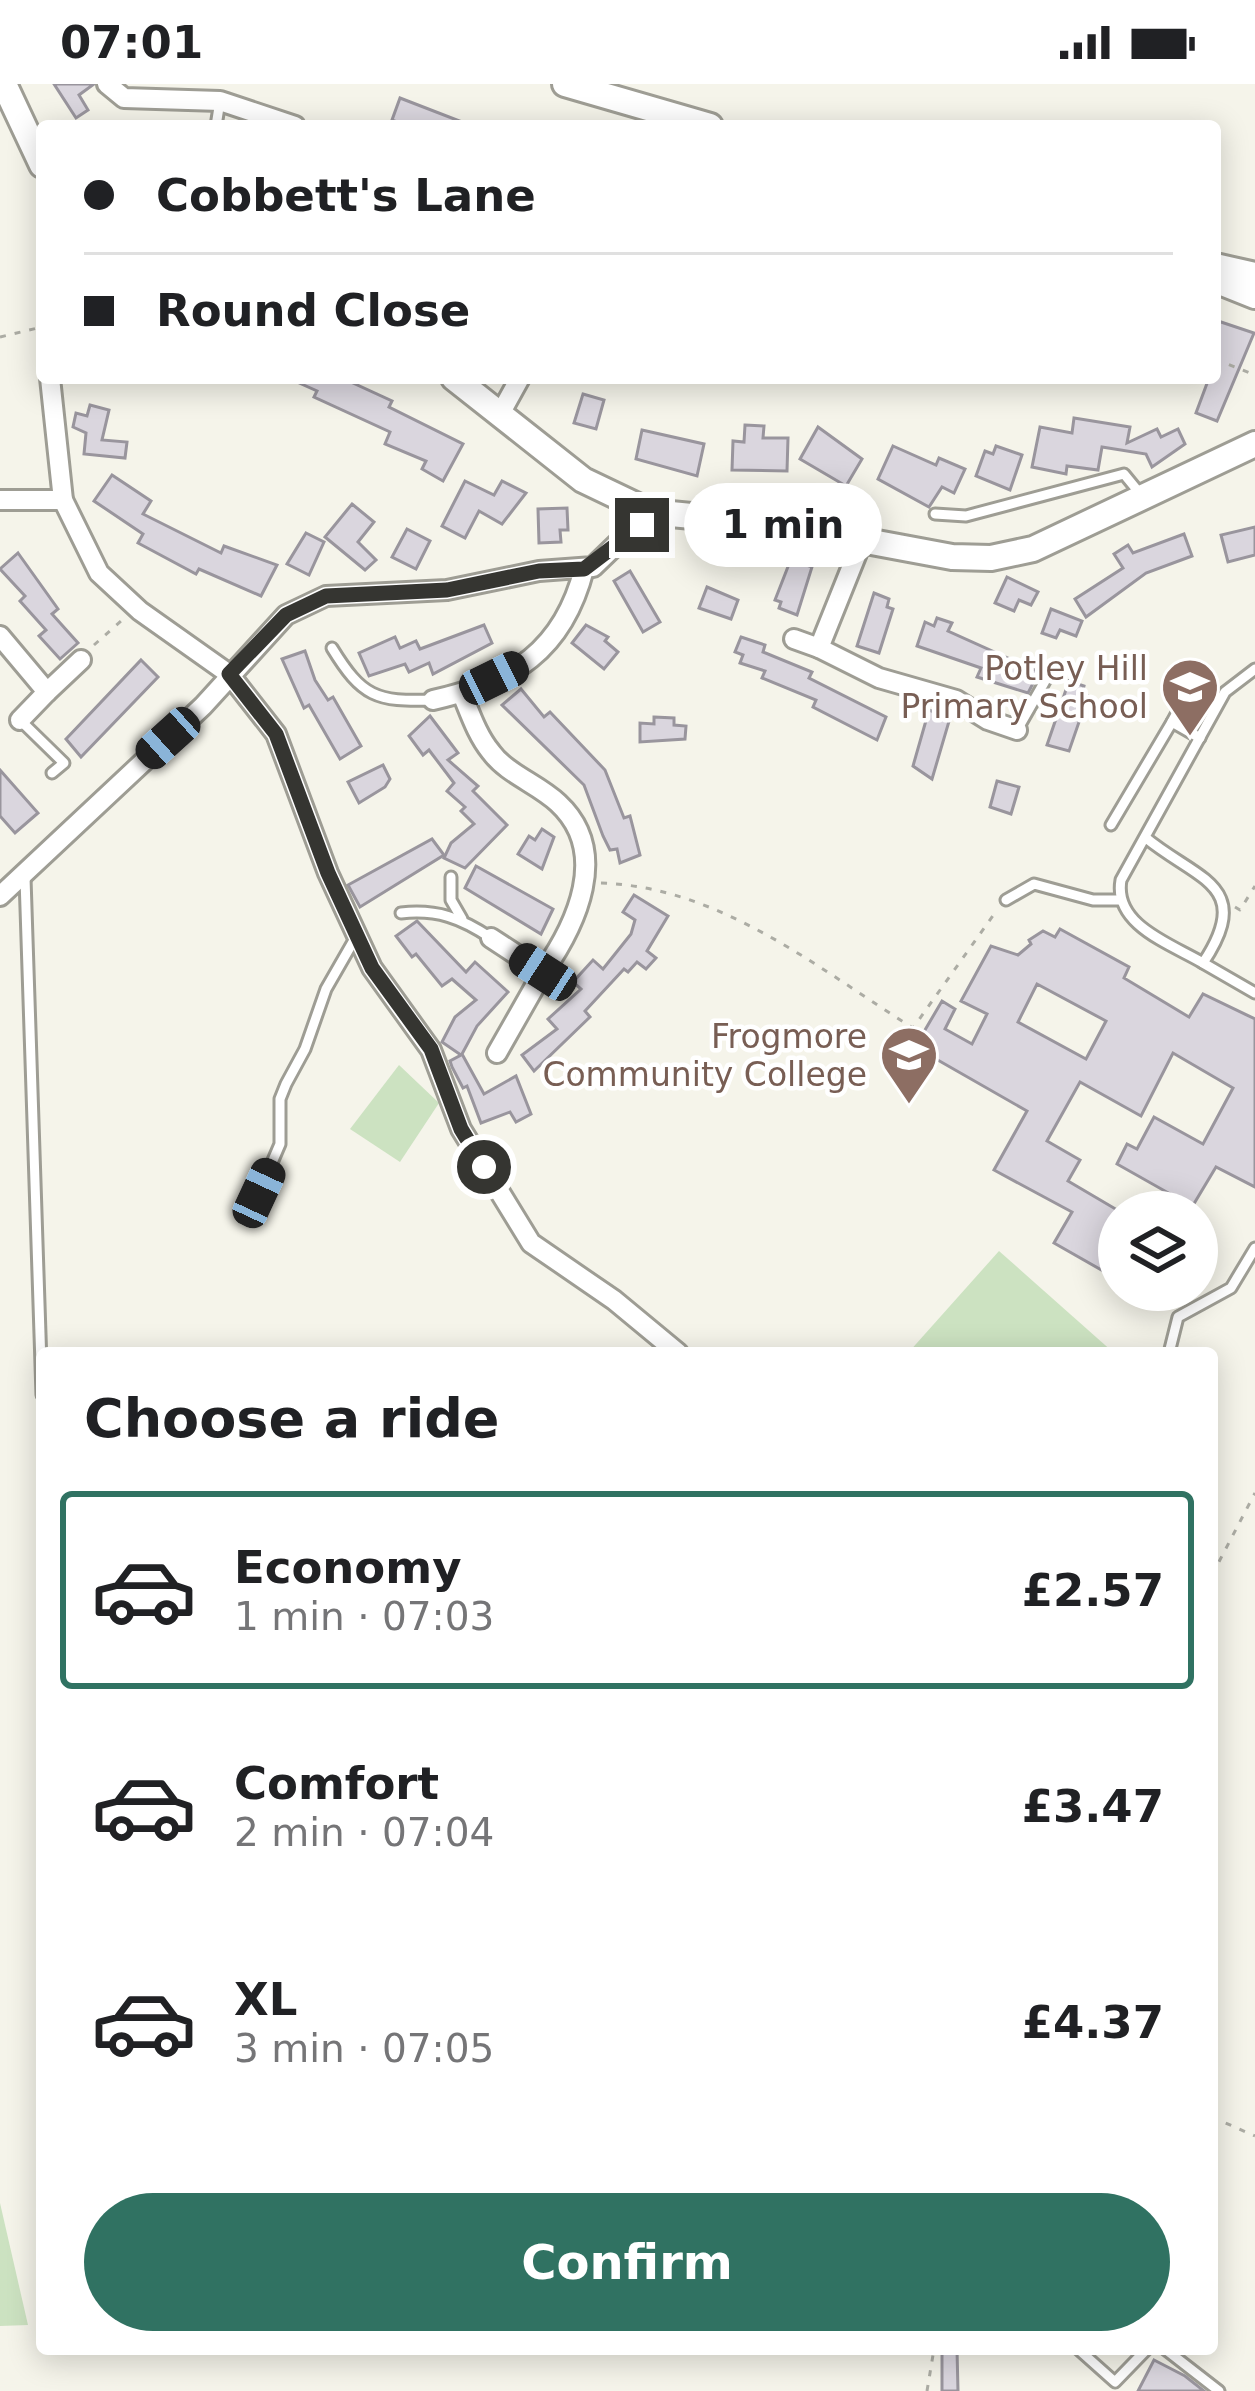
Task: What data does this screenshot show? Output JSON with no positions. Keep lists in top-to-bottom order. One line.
{"places":{"school or university":["Potley Hill Primary School","Frogmore Community College"]},"page":{"status":"07:01","banner":["Cobbett's Lane","Round Close"],"bubble":"1 min","heading":"Choose a ride","list":[{"name":"Economy","note":"1 min · 07:03","value":"£2.57"},{"name":"Comfort","note":"2 min · 07:04","value":"£3.47"},{"name":"XL","note":"3 min · 07:05","value":"£4.37"}],"buttons":"Confirm"}}
